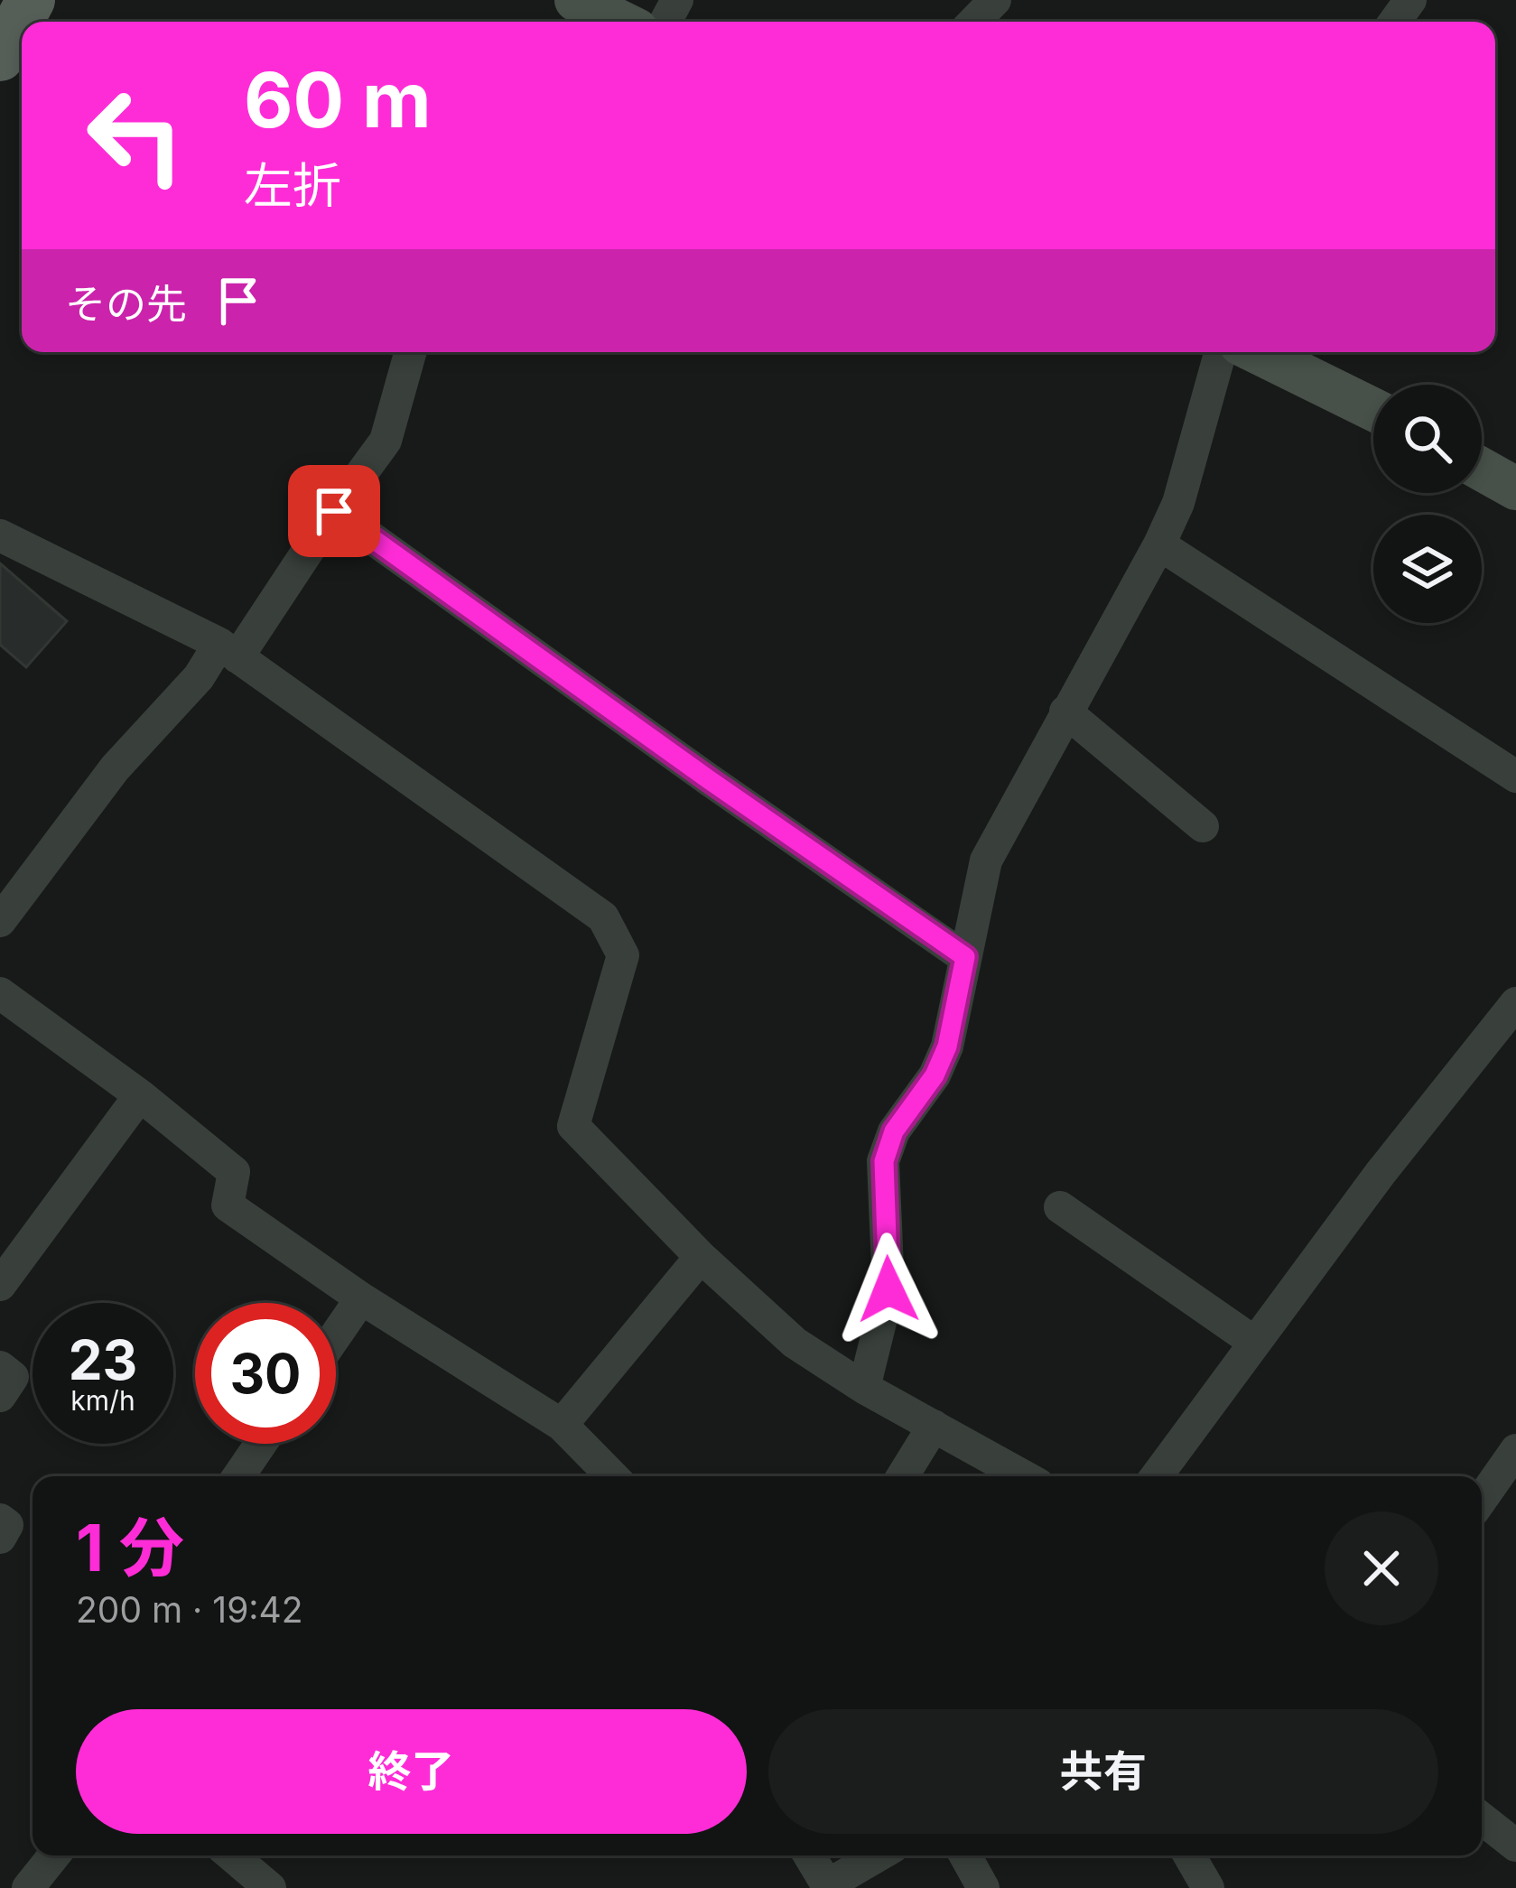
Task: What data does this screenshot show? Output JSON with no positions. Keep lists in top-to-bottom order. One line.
{"page":{"turn":["60 m","左折"],"then":"その先","speed":"23 km/h","limit":"30","heading":["1 分","200 m · 19:42"],"buttons":["終了","共有"]}}
